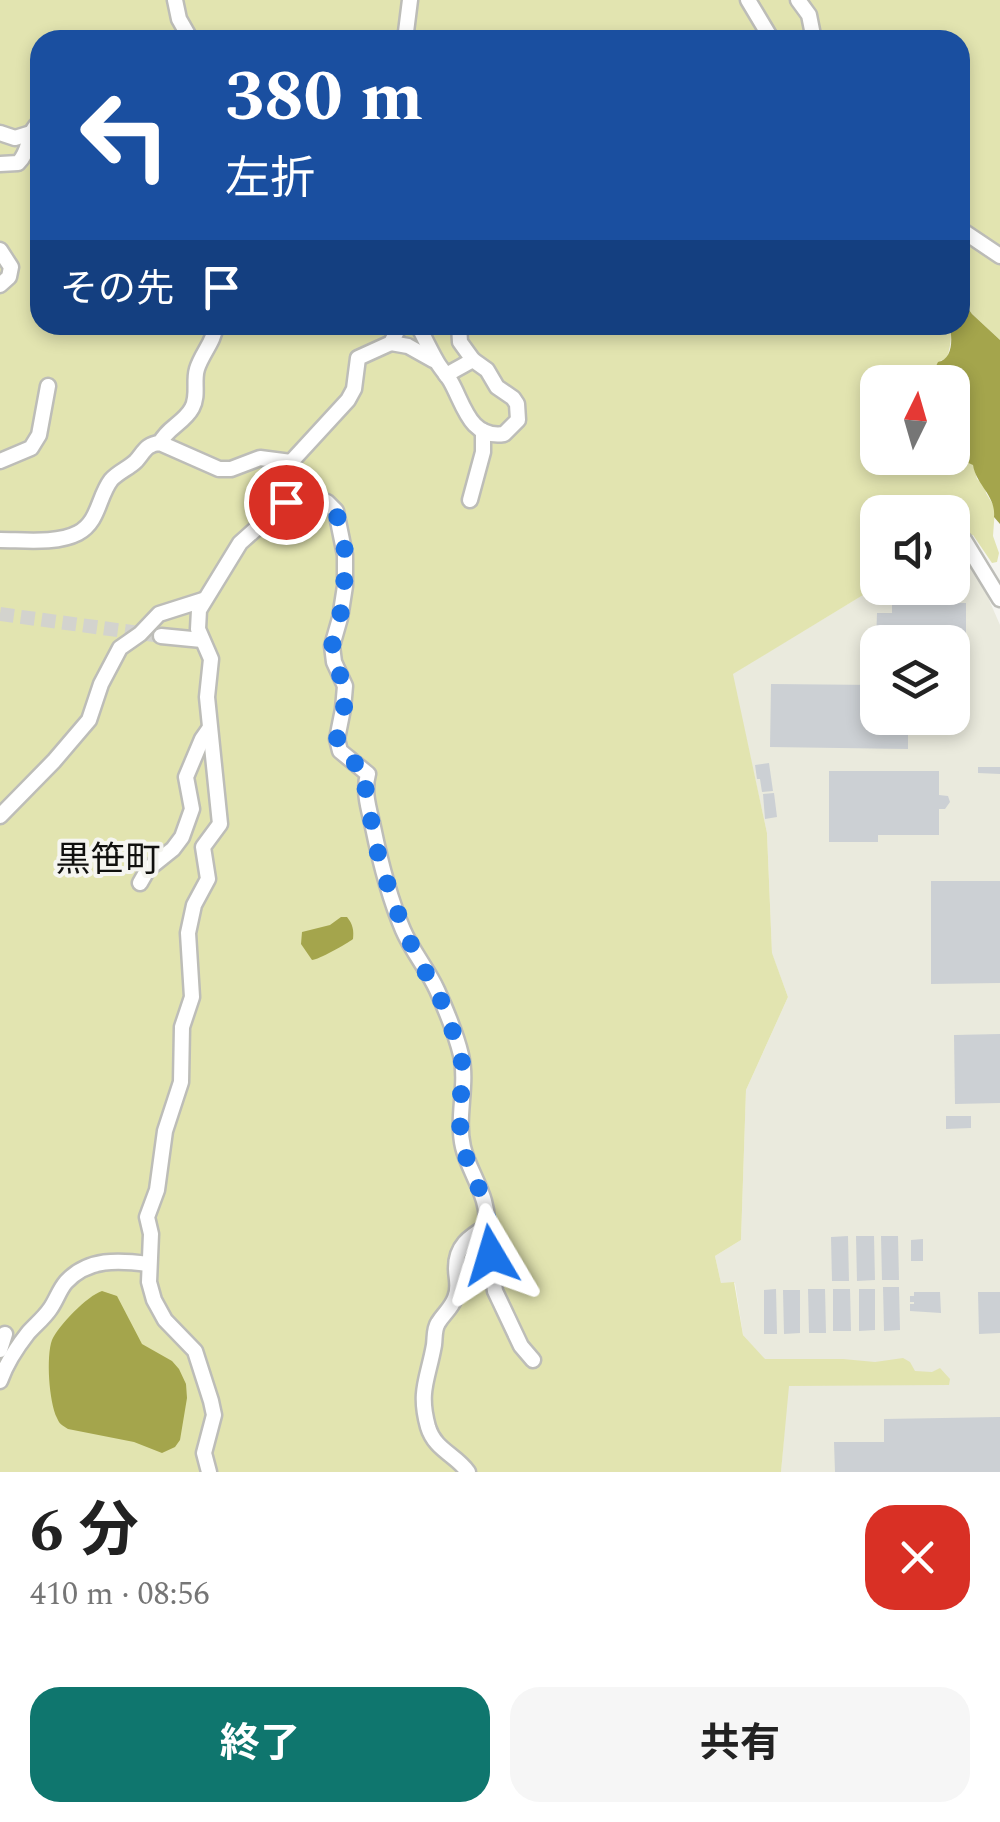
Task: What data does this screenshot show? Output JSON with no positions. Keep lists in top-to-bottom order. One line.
{"districts":["黒笹町"],"north":"top","page":{"turn":["380 m","左折"],"then":"その先","heading":["6 分","410 m · 08:56"],"buttons":["終了","共有"]}}
